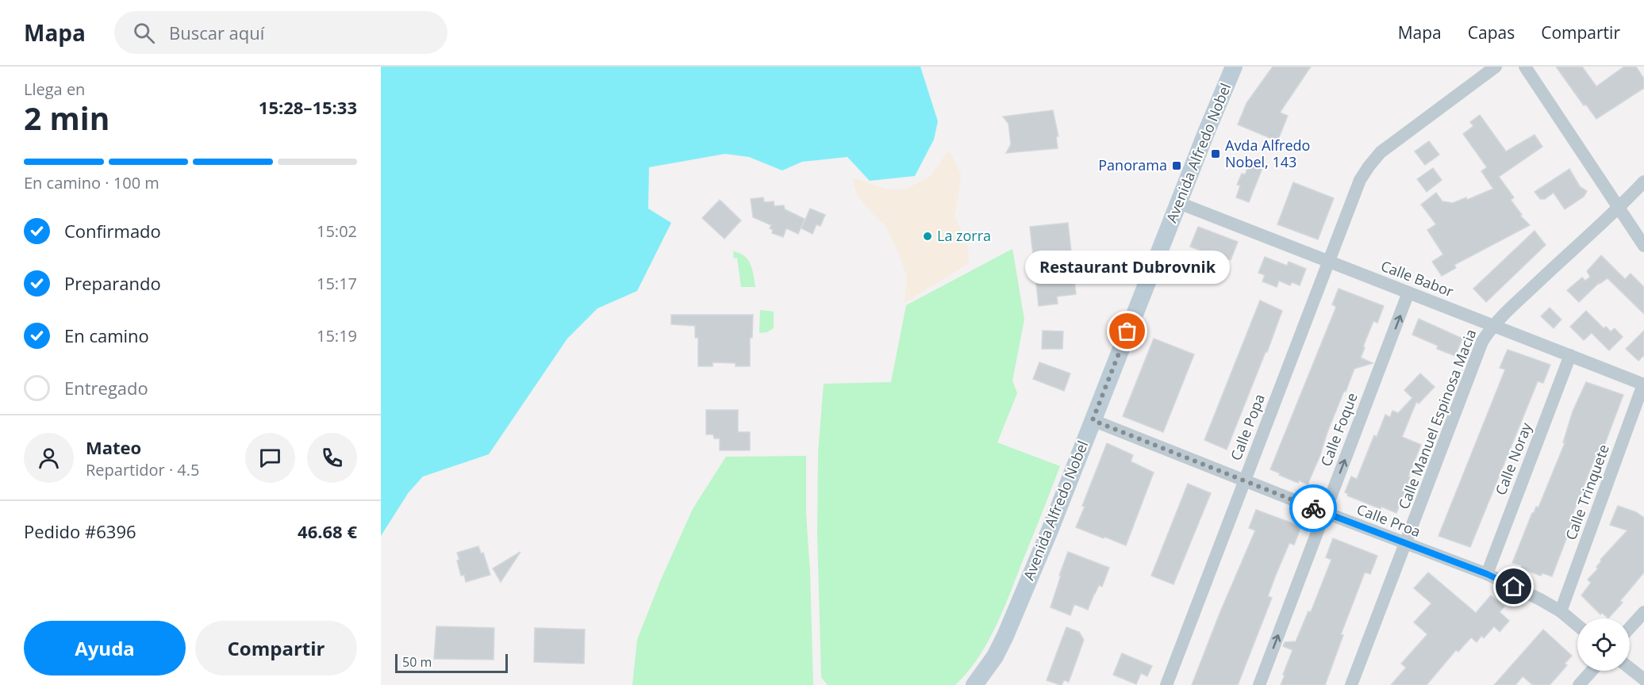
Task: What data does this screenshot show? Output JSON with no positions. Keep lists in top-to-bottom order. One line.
{"streets":{"main road":["Avenida Alfredo Nobel"],"street":["Calle Babor","Calle Manuel Espinosa Macia","Calle Popa","Calle Foque","Calle Noray","Calle Trinquete","Calle Proa"]},"crossings":[["Avenida Alfredo Nobel","Calle Babor"],["Avenida Alfredo Nobel","Calle Proa"],["Calle Babor","Calle Manuel Espinosa Macia"],["Calle Babor","Calle Popa"],["Calle Babor","Calle Foque"],["Calle Babor","Calle Noray"],["Calle Babor","Calle Trinquete"],["Calle Manuel Espinosa Macia","Calle Proa"],["Calle Popa","Calle Proa"],["Calle Foque","Calle Proa"],["Calle Noray","Calle Proa"],["Calle Trinquete","Calle Proa"]],"one_way":["Calle Foque"],"places":{"transit":["Avda Alfredo Nobel, 143","Panorama"],"other":["La zorra","Restaurant Dubrovnik"]},"scale_bar":"50 m","page":{"header":"Mapa","search":"Buscar aquí","nav":["Mapa","Capas","Compartir"],"heading":["2 min","Llega en","15:28–15:33"],"panel":["Mateo","Repartidor · 4.5","Pedido #6396","46.68 €"],"bar":"En camino · 100 m","list":[["Confirmado","15:02"],["Preparando","15:17"],["En camino","15:19"],"Entregado"],"bubble":"Restaurant Dubrovnik","buttons":["Ayuda","Compartir"],"scale":"50 m"}}
